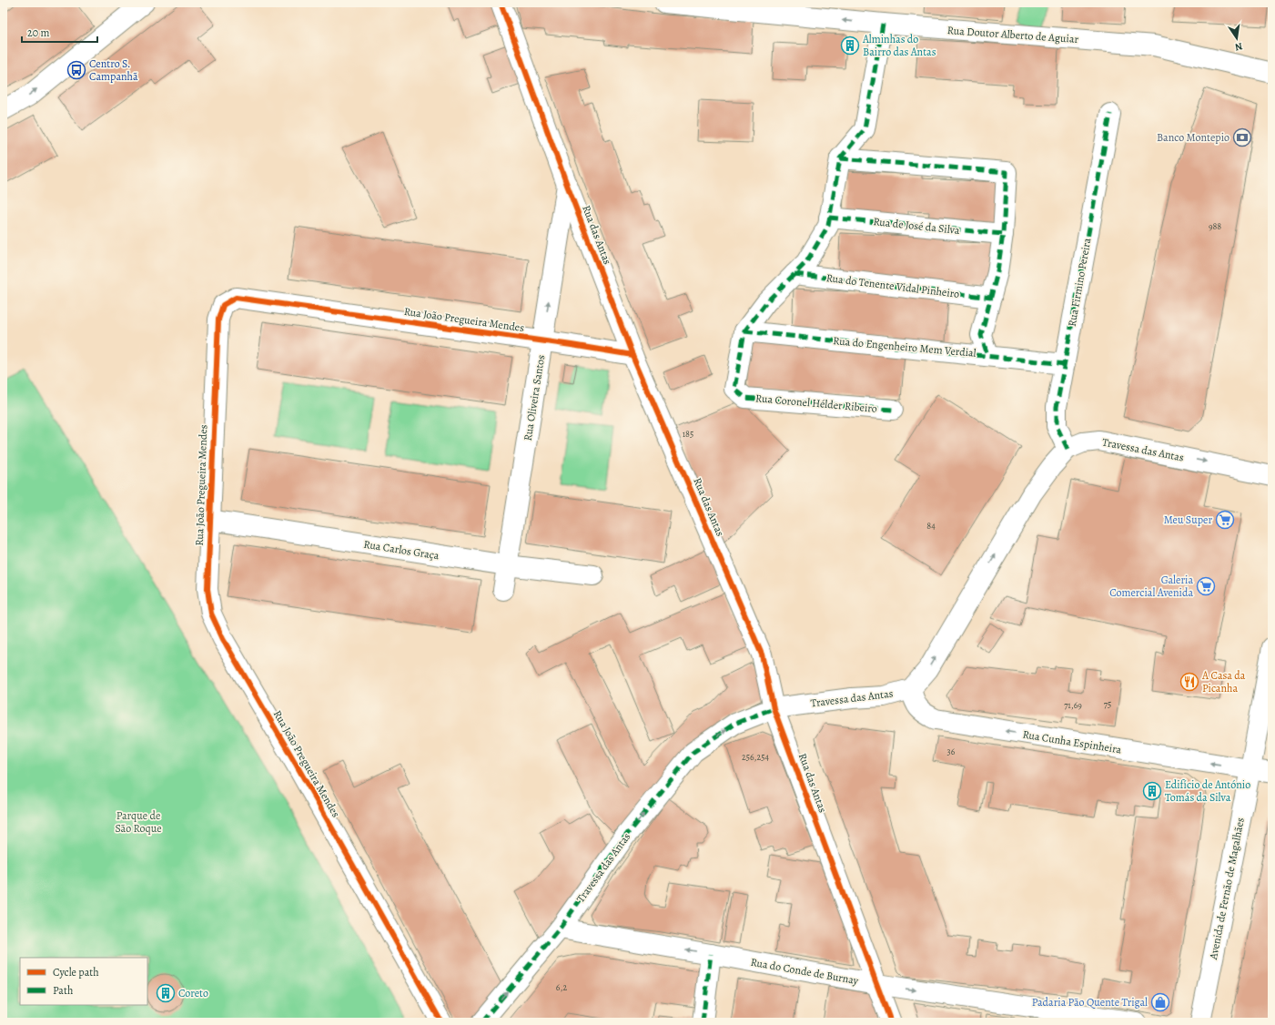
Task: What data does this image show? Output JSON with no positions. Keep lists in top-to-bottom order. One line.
{"streets":{"street":["Rua Doutor Alberto de Aguiar","Rua de José da Silva","Rua das Antas","Rua Firmino Pereira","Rua do Tenente Vidal Pinheiro","Rua João Pregueira Mendes","Rua do Engenheiro Mem Verdial","Rua Oliveira Santos","Rua Coronel Hélder Ribeiro","Travessa das Antas","Rua Carlos Graça","Rua Cunha Espinheira","Avenida de Fernão de Magalhães","Rua do Conde de Burnay"]},"crossings":[["Rua Doutor Alberto de Aguiar","Rua Coronel Hélder Ribeiro"],["Rua de José da Silva","Rua Coronel Hélder Ribeiro"],["Rua das Antas","Rua João Pregueira Mendes"],["Rua das Antas","Rua Oliveira Santos"],["Rua das Antas","Travessa das Antas"],["Rua das Antas","Rua do Conde de Burnay"],["Rua Firmino Pereira","Rua do Engenheiro Mem Verdial"],["Rua Firmino Pereira","Travessa das Antas"],["Rua do Tenente Vidal Pinheiro","Rua Coronel Hélder Ribeiro"],["Rua João Pregueira Mendes","Rua Oliveira Santos"],["Rua João Pregueira Mendes","Rua Carlos Graça"],["Rua do Engenheiro Mem Verdial","Rua Coronel Hélder Ribeiro"],["Rua Oliveira Santos","Rua Carlos Graça"],["Travessa das Antas","Rua Cunha Espinheira"],["Travessa das Antas","Rua do Conde de Burnay"],["Rua Cunha Espinheira","Avenida de Fernão de Magalhães"]],"one_way":["Rua Doutor Alberto de Aguiar","Rua Oliveira Santos","Travessa das Antas","Rua Cunha Espinheira"],"parks":["Parque de São Roque"],"places":{"building":["Alminhas do Bairro das Antas","Edifício de António Tomás da Silva","Coreto"],"bus stop":["Centro S. Campanhã"],"bank":["Banco Montepio"],"supermarket":["Meu Super","Galeria Comercial Avenida"],"restaurant":["A Casa da Picanha"],"shop":["Padaria Pão Quente Trigal"]},"house_numbers":["988","185","84","75","71,69","36","256,254","6,2"],"legend":["Cycle path","Path"],"scale_bar":"20 m","north":"bottom"}
